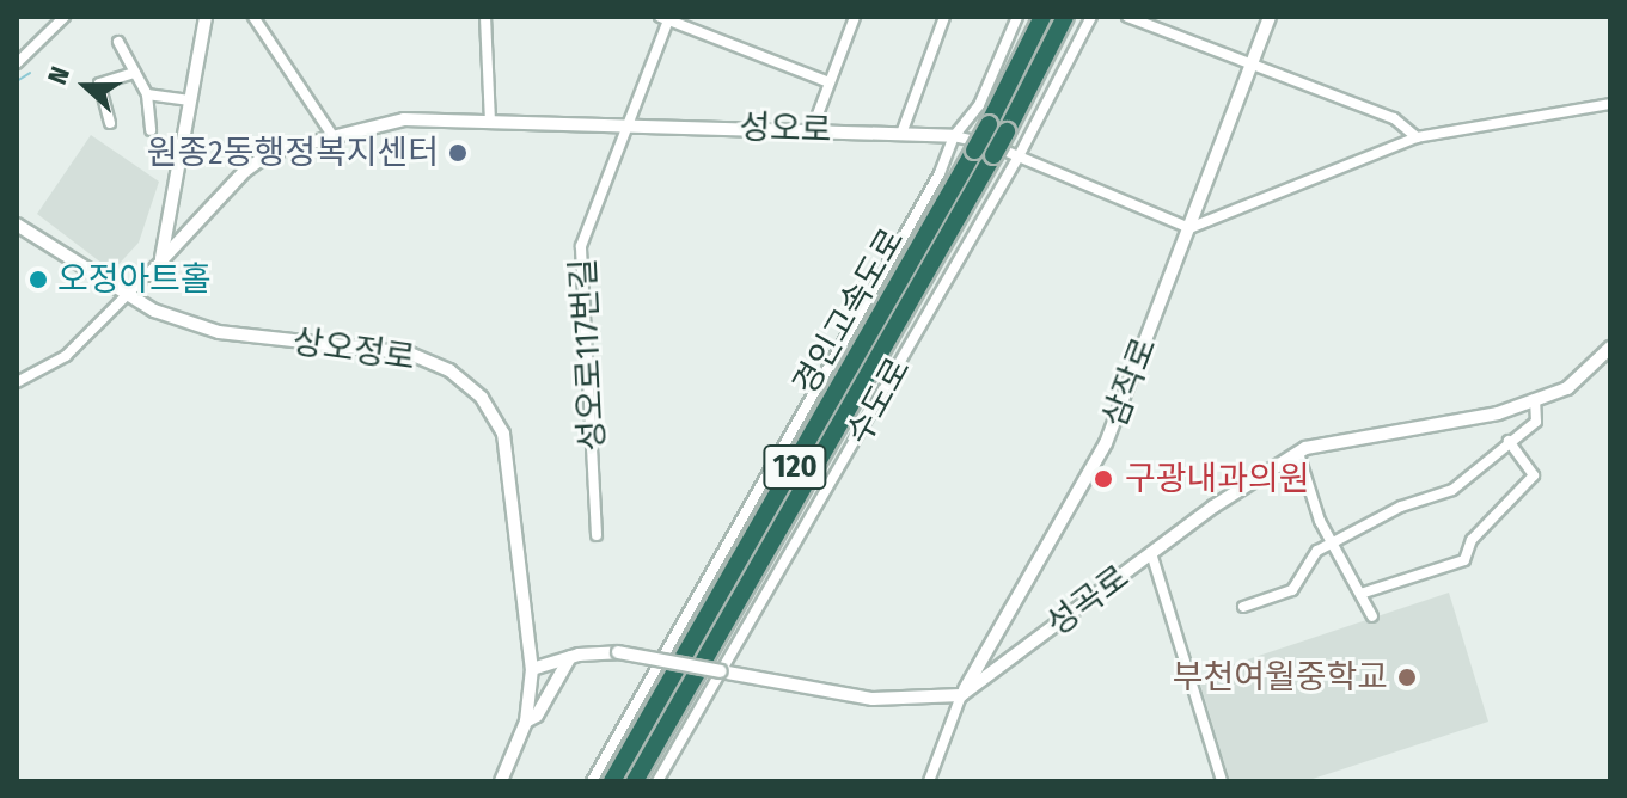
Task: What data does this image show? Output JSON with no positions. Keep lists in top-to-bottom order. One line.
{"streets":{"highway":["경인고속도로","120"],"street":["성오로","상오정로","성오로117번길","삼작로","수도로","성곡로"]},"crossings":[["성오로","상오정로"],["성오로","성오로117번길"],["성오로","삼작로"],["성오로","수도로"],["삼작로","성곡로"]],"places":["원종2동행정복지센터","오정아트홀","구광내과의원","부천여월중학교"],"north":"left"}
